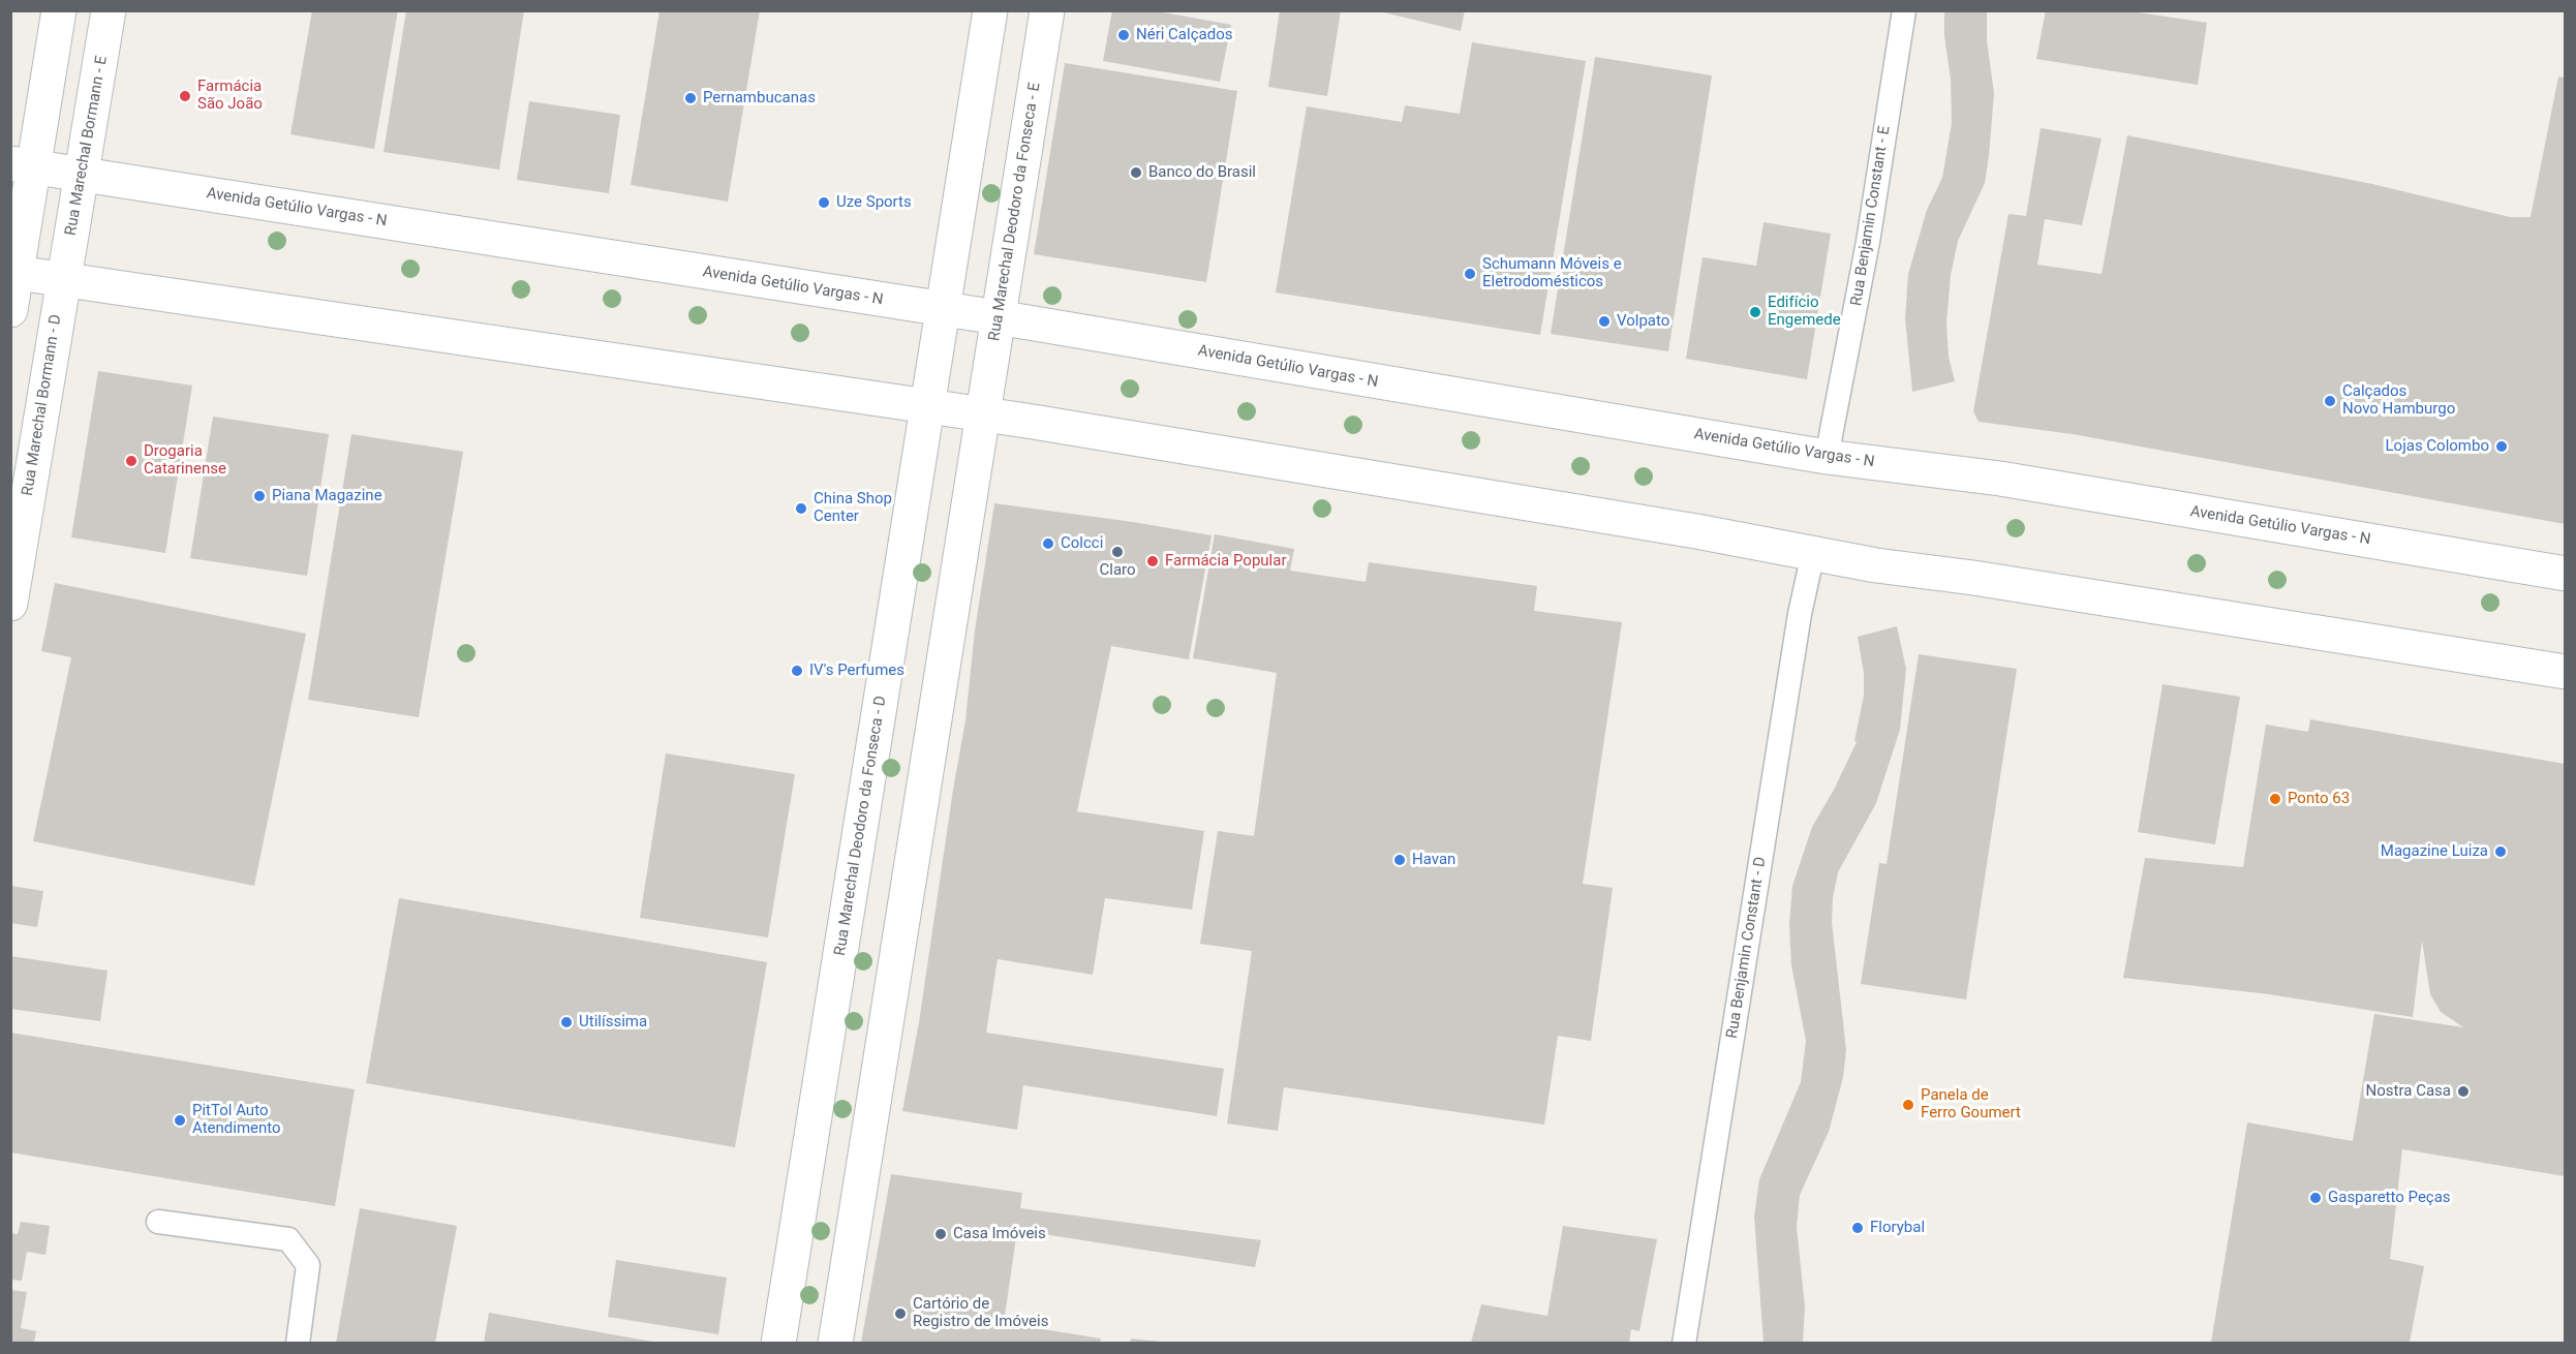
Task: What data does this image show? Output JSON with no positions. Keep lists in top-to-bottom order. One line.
{"streets":{"street":["Rua Marechal Bormann - E","Avenida Getúlio Vargas - N","Rua Marechal Deodoro da Fonseca - E","Rua Marechal Bormann - D","Rua Marechal Deodoro da Fonseca - D"],"lane":["Rua Benjamin Constant - E","Rua Benjamin Constant - D"]},"crossings":[["Rua Marechal Bormann - E","Avenida Getúlio Vargas - N"],["Rua Marechal Bormann - E","Rua Marechal Bormann - D"],["Avenida Getúlio Vargas - N","Rua Marechal Deodoro da Fonseca - E"],["Avenida Getúlio Vargas - N","Rua Benjamin Constant - E"],["Avenida Getúlio Vargas - N","Rua Marechal Deodoro da Fonseca - D"]],"places":["Néri Calçados","Farmácia São João","Pernambucanas","Banco do Brasil","Uze Sports","Schumann Móveis e Eletrodomésticos","Edifício Engemede","Volpato","Calçados Novo Hamburgo","Lojas Colombo","Drogaria Catarinense","Piana Magazine","China Shop Center","Colcci","Claro","Farmácia Popular","IV's Perfumes","Ponto 63","Magazine Luiza","Havan","Utilíssima","Nostra Casa","Panela de Ferro Goumert","PitTol Auto Atendimento","Gasparetto Peças","Florybal","Casa Imóveis","Cartório de Registro de Imóveis"]}
